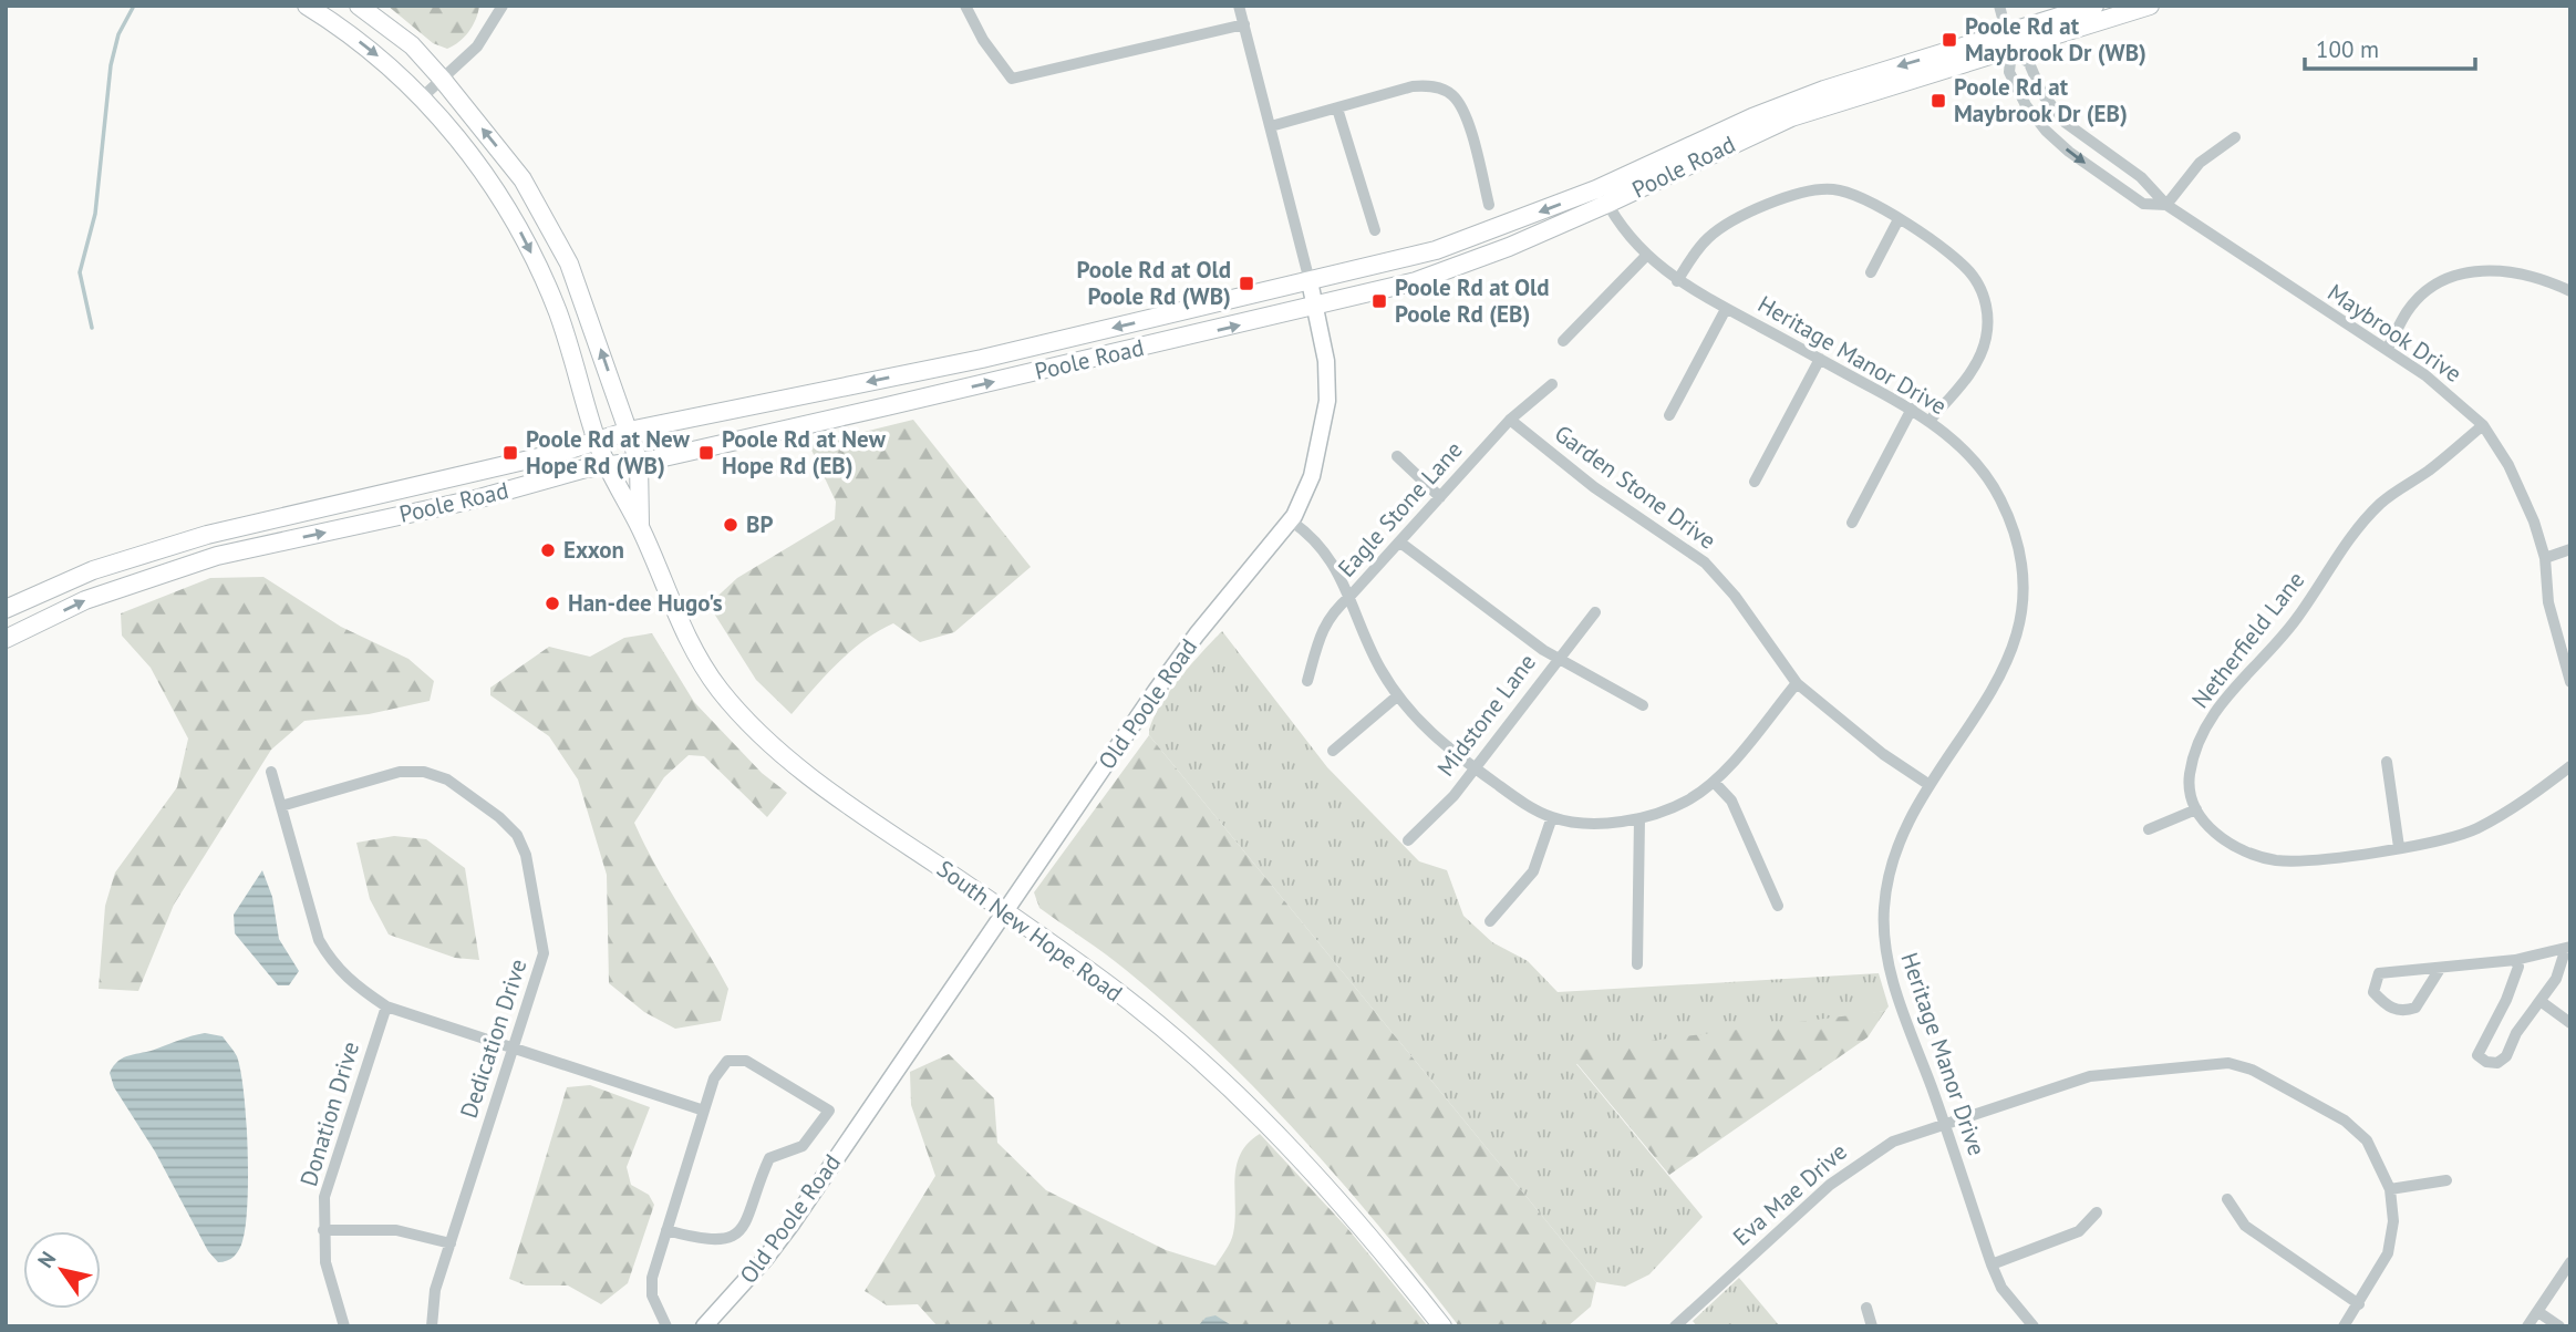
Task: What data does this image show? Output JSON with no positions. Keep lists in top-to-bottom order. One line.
{"streets":{"main road":["Poole Road","South New Hope Road"],"street":["Maybrook Drive","Heritage Manor Drive","Garden Stone Drive","Eagle Stone Lane","Netherfield Lane","Old Poole Road","Midstone Lane","Dedication Drive","Donation Drive","Eva Mae Drive"]},"crossings":[["Poole Road","Maybrook Drive"],["Poole Road","Heritage Manor Drive"],["Poole Road","Old Poole Road"],["Poole Road","South New Hope Road"],["Maybrook Drive","Netherfield Lane"],["Heritage Manor Drive","Garden Stone Drive"],["Heritage Manor Drive","Eva Mae Drive"],["Garden Stone Drive","Eagle Stone Lane"],["Old Poole Road","South New Hope Road"],["Dedication Drive","Donation Drive"]],"places":{"transit":["Poole Rd at Maybrook Dr (WB)","Poole Rd at Maybrook Dr (EB)","Poole Rd at Old Poole Rd (WB)","Poole Rd at Old Poole Rd (EB)","Poole Rd at New Hope Rd (WB)","Poole Rd at New Hope Rd (EB)"],"other":["BP","Exxon","Han-dee Hugo's"]},"scale_bar":"100 m","north":"top left"}
